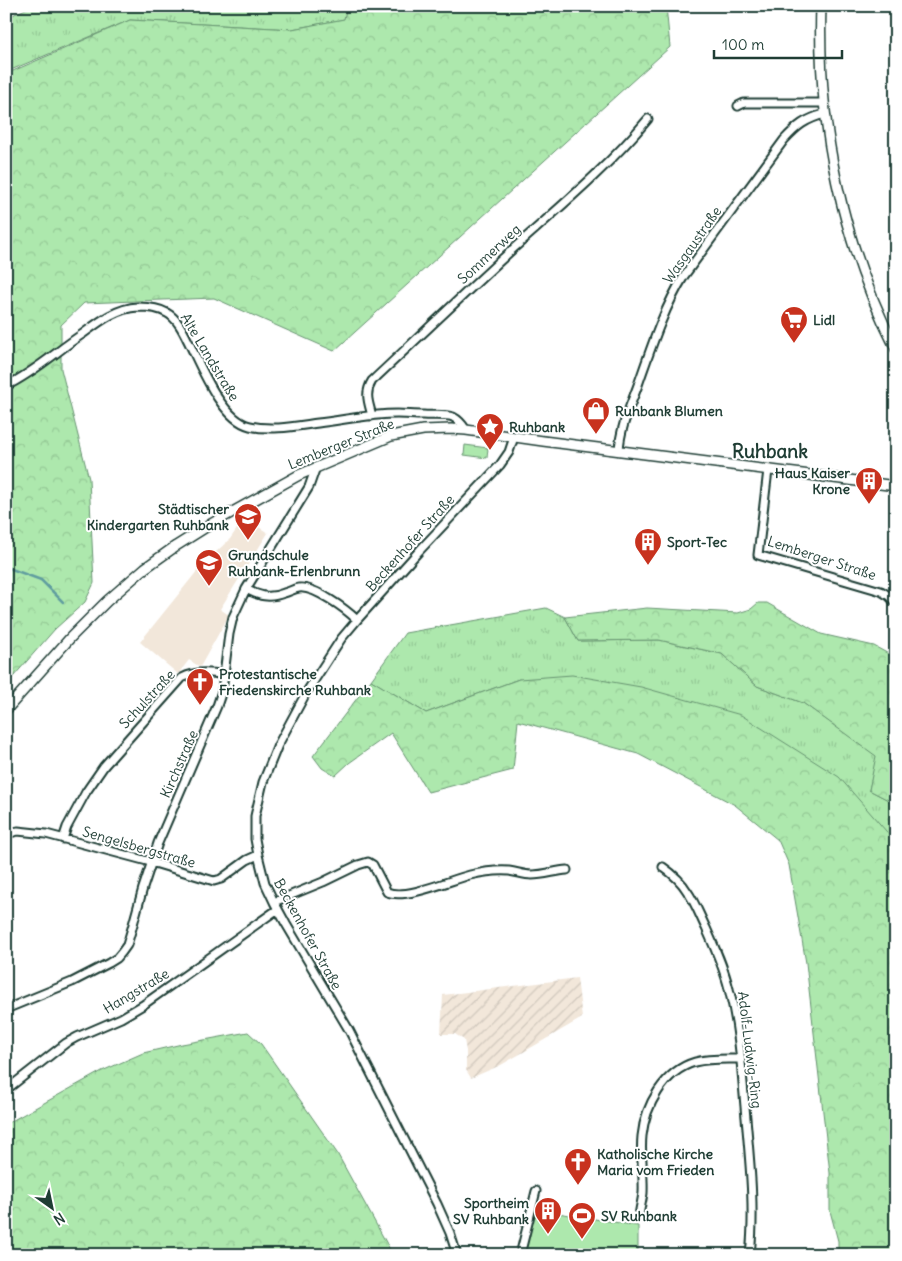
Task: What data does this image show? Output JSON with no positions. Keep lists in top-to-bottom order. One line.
{"streets":{"main road":["Lemberger Straße"],"street":["Wasgaustraße","Sommerweg","Alte Landstraße","Beckenhofer Straße","Schulstraße","Kirchstraße","Sengelsbergstraße","Hangstraße","Adolf-Ludwig-Ring"]},"crossings":[["Wasgaustraße","Lemberger Straße"],["Sommerweg","Alte Landstraße"],["Alte Landstraße","Lemberger Straße"],["Lemberger Straße","Beckenhofer Straße"],["Beckenhofer Straße","Sengelsbergstraße"],["Beckenhofer Straße","Hangstraße"],["Schulstraße","Kirchstraße"],["Schulstraße","Sengelsbergstraße"],["Kirchstraße","Sengelsbergstraße"]],"districts":["Ruhbank"],"places":{"supermarket":["Lidl"],"shop":["Ruhbank Blumen"],"place":["Ruhbank"],"building":["Haus Kaiser Krone","Sport-Tec","Sportheim SV Ruhbank"],"school or university":["Städtischer Kindergarten Ruhbank","Grundschule Ruhbank-Erlenbrunn"],"church":["Protestantische Friedenskirche Ruhbank","Katholische Kirche Maria vom Frieden"],"sports":["SV Ruhbank"]},"scale_bar":"100 m","north":"bottom right"}
